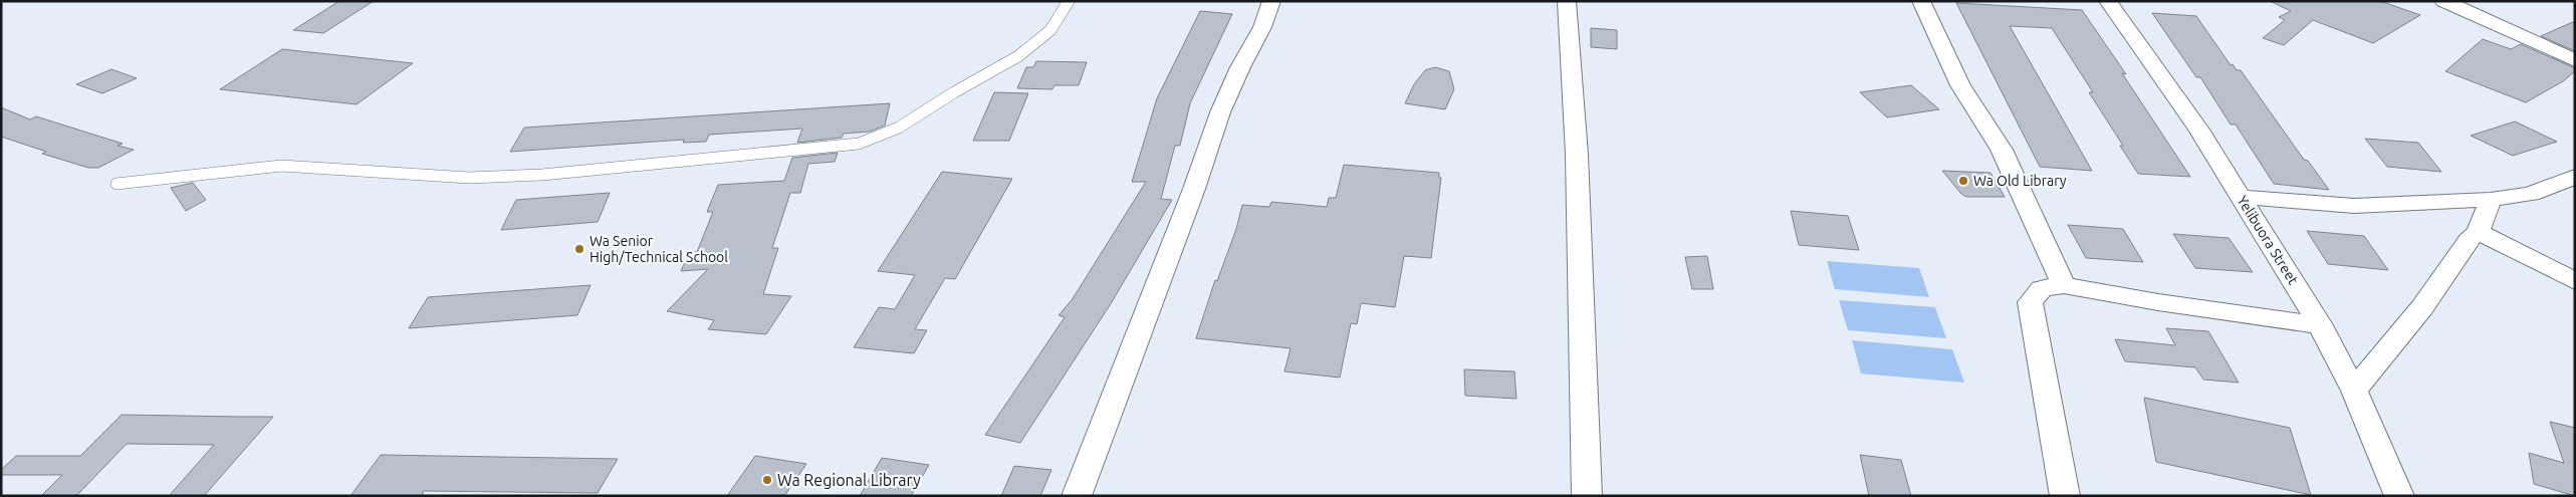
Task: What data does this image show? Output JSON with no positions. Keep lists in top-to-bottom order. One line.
{"streets":{"street":["Yelibuora Street"]},"places":["Wa Old Library","Wa Senior High/Technical School","Wa Regional Library"]}
